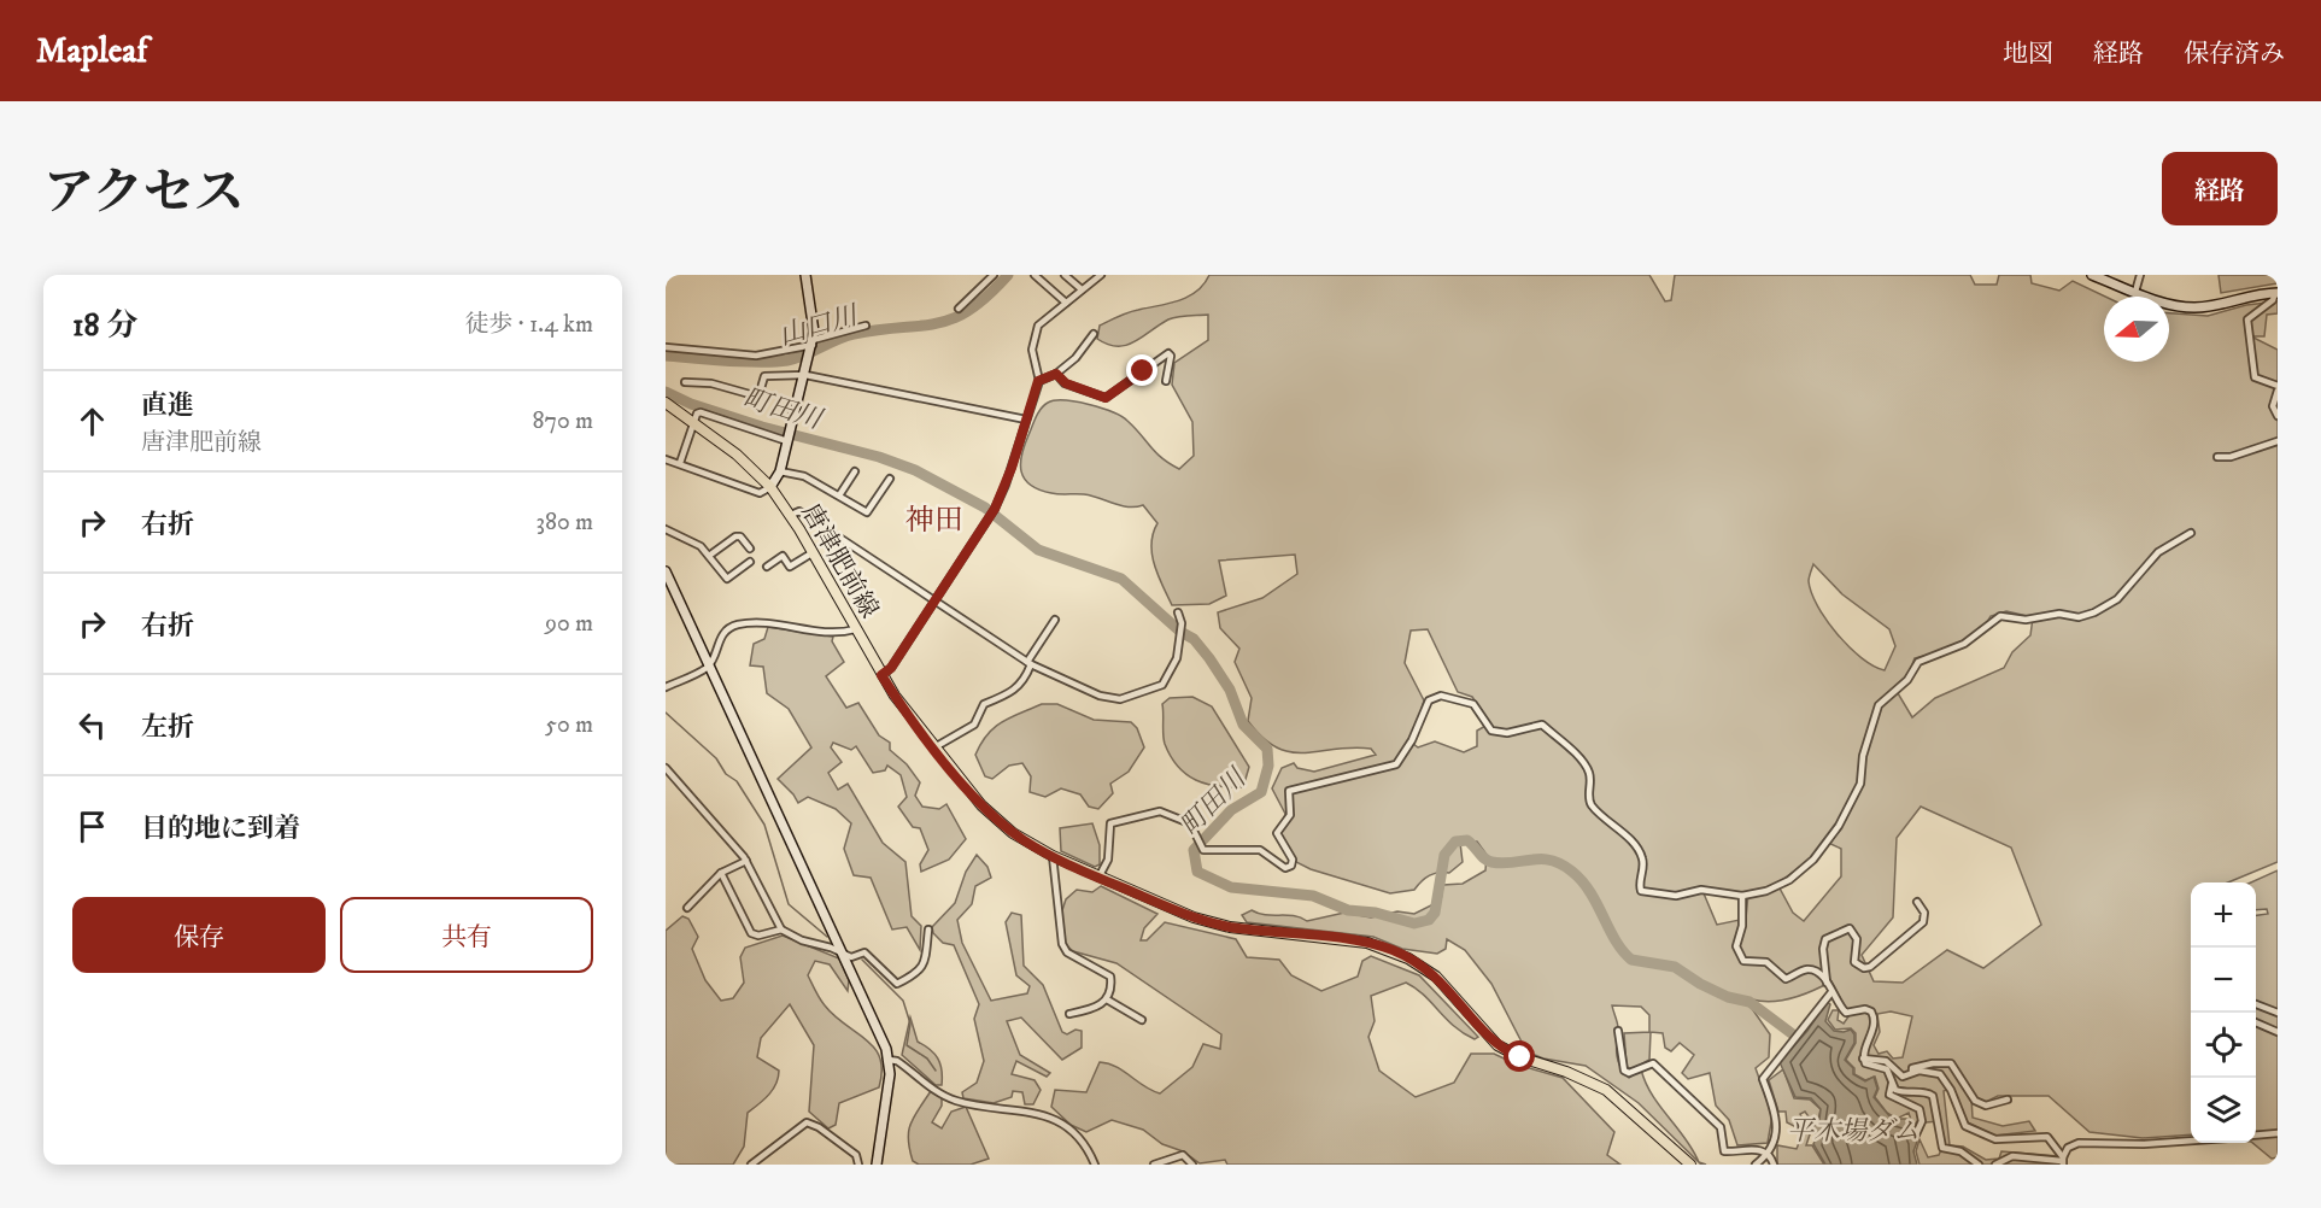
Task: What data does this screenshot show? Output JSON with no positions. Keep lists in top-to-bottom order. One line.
{"streets":{"main road":["唐津肥前線"]},"districts":["神田"],"water":["山口川","町田川","平木場ダム"],"north":"left","page":{"header":"Mapleaf","nav":["地図","経路","保存済み"],"title":"アクセス","buttons":["経路",["保存","共有"]],"heading":["18 分","徒歩 · 1.4 km"],"list":[["直進","唐津肥前線","870 m"],["右折","380 m"],["右折","90 m"],["左折","50 m"],"目的地に到着"],"map_buttons":["+","−"]}}
